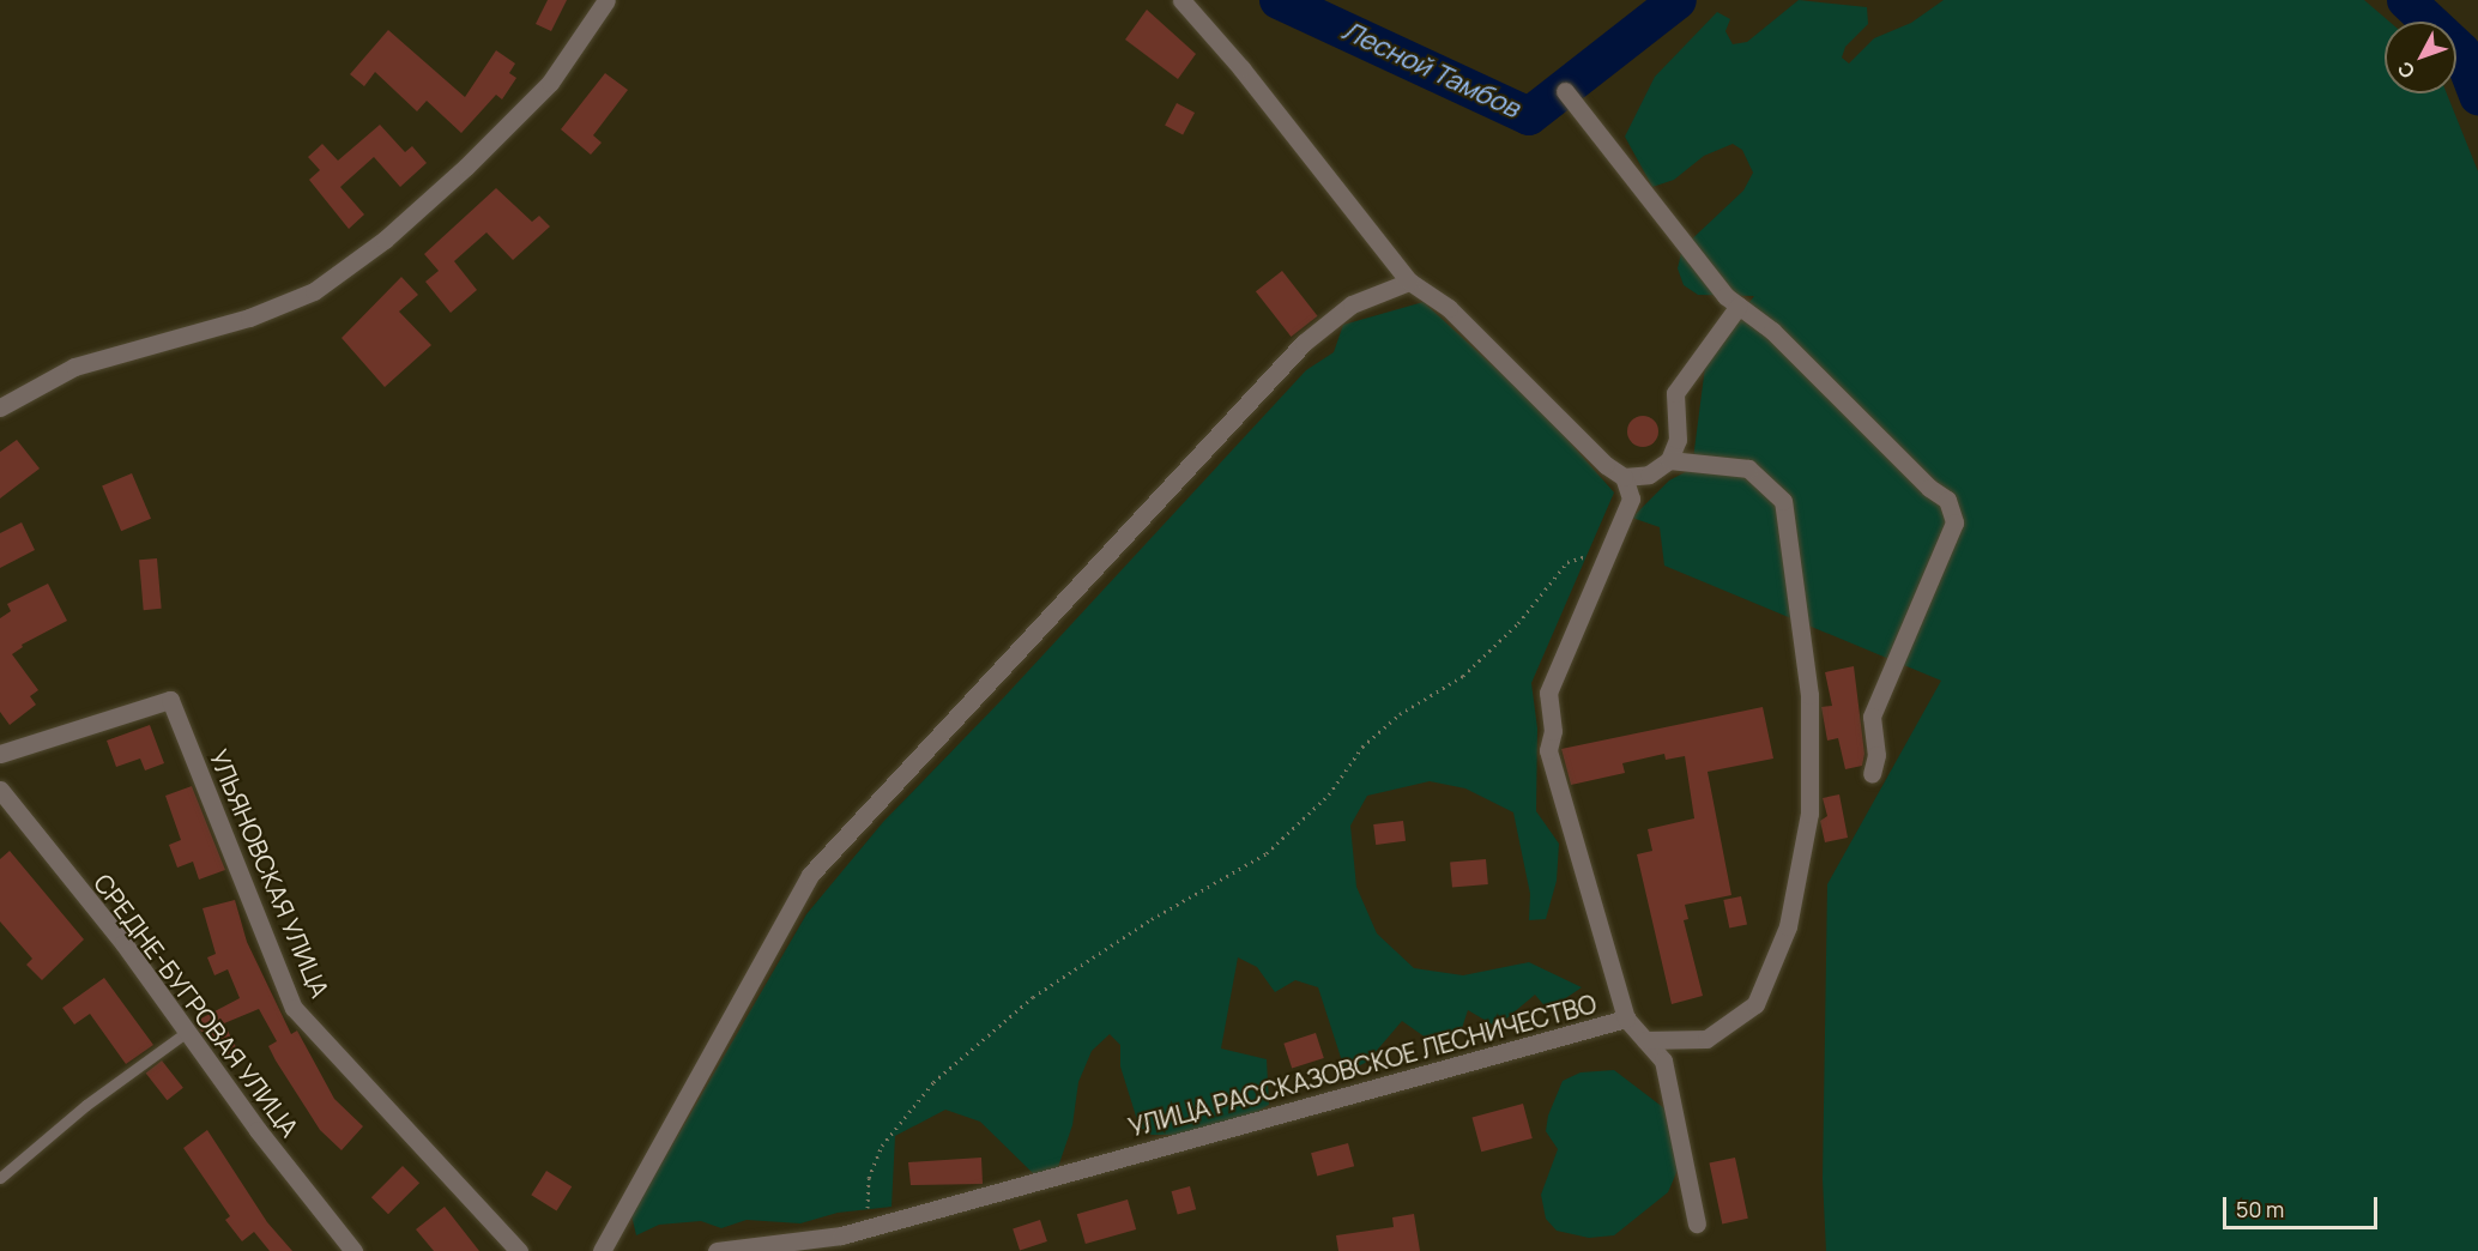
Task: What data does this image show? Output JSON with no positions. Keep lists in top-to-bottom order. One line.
{"streets":{"street":["УЛЬЯНОВСКАЯ УЛИЦА","СРЕДНЕ-БУГРОВАЯ УЛИЦА","УЛИЦА РАССКАЗОВСКОЕ ЛЕСНИЧЕСТВО"]},"water":["Лесной Тамбов"],"scale_bar":"50 m","north":"bottom left"}
